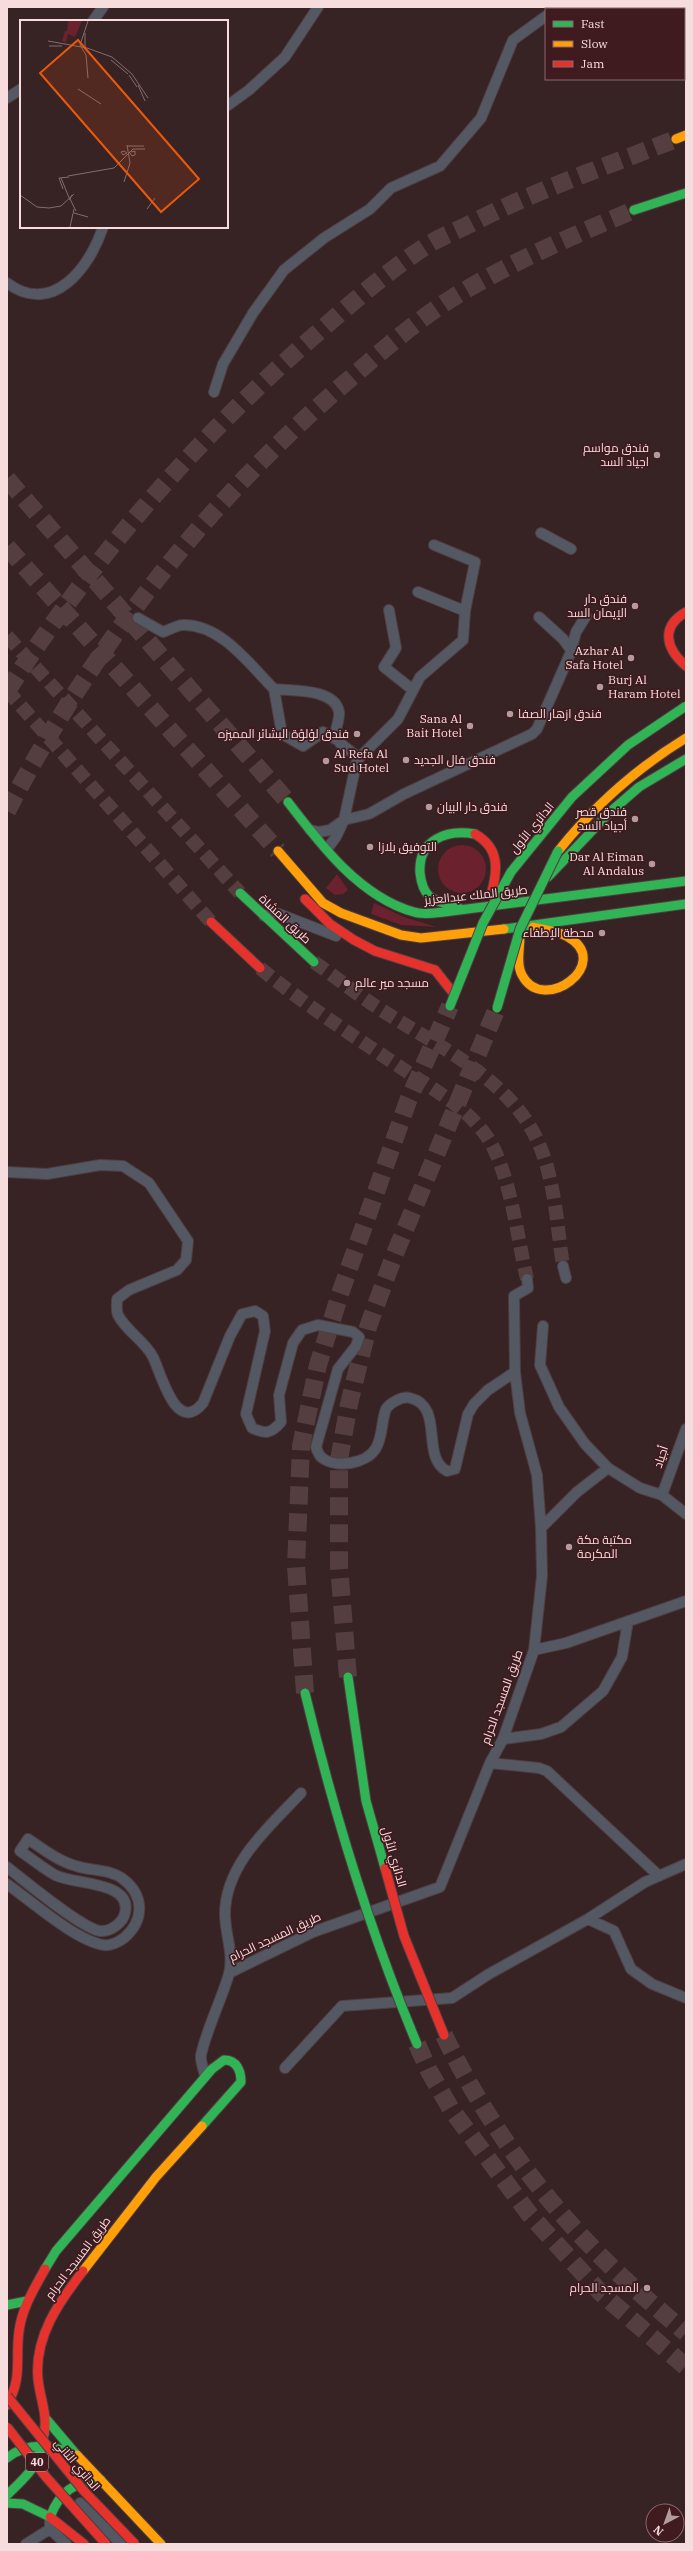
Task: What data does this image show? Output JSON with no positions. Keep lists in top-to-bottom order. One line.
{"streets":{"main road":["الدائري الأول","طريق الملك عبدالعزيز","طريق المشاة","طريق المسجد الحرام","40","الدائري الثاني"],"street":["أجياد"]},"places":["فندق مواسم اجياد السد","فندق دار الإيمان السد","Azhar Al Safa Hotel","Burj Al Haram Hotel","فندق ازهار الصفا","Sana Al Bait Hotel","فندق لؤلؤة البشائر المميزه","فندق فال الجديد","Al Refa Al Sud Hotel","فندق دار البيان","فندق قصر أجياد السد","التوفيق بلازا","Dar Al Eiman Al Andalus","محطة الإطفاء","مسجد مير عالم","مكتبة مكة المكرمة","المسجد الحرام"],"legend":["Fast","Slow","Jam"],"north":"bottom left"}
